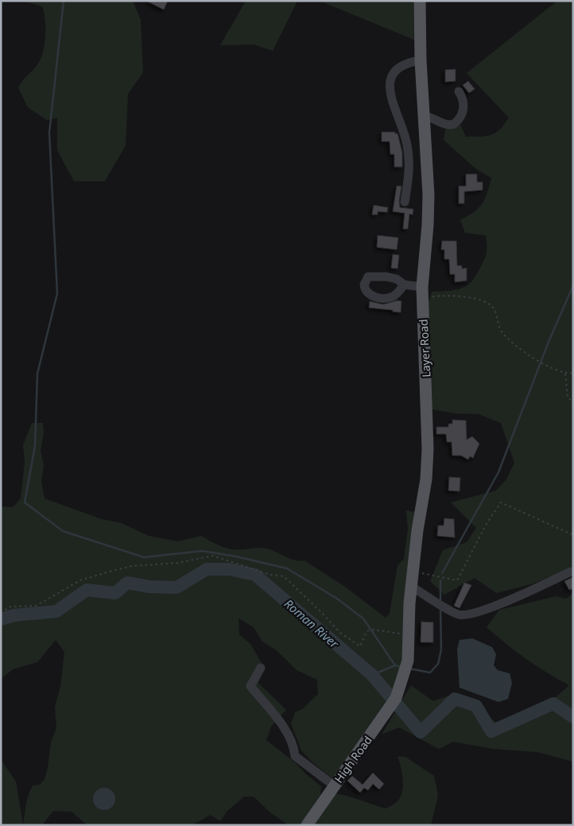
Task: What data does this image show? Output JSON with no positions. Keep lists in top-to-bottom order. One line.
{"streets":{"main road":["Layer Road","High Road"]},"crossings":[["Layer Road","High Road"]],"water":["Roman River"]}
